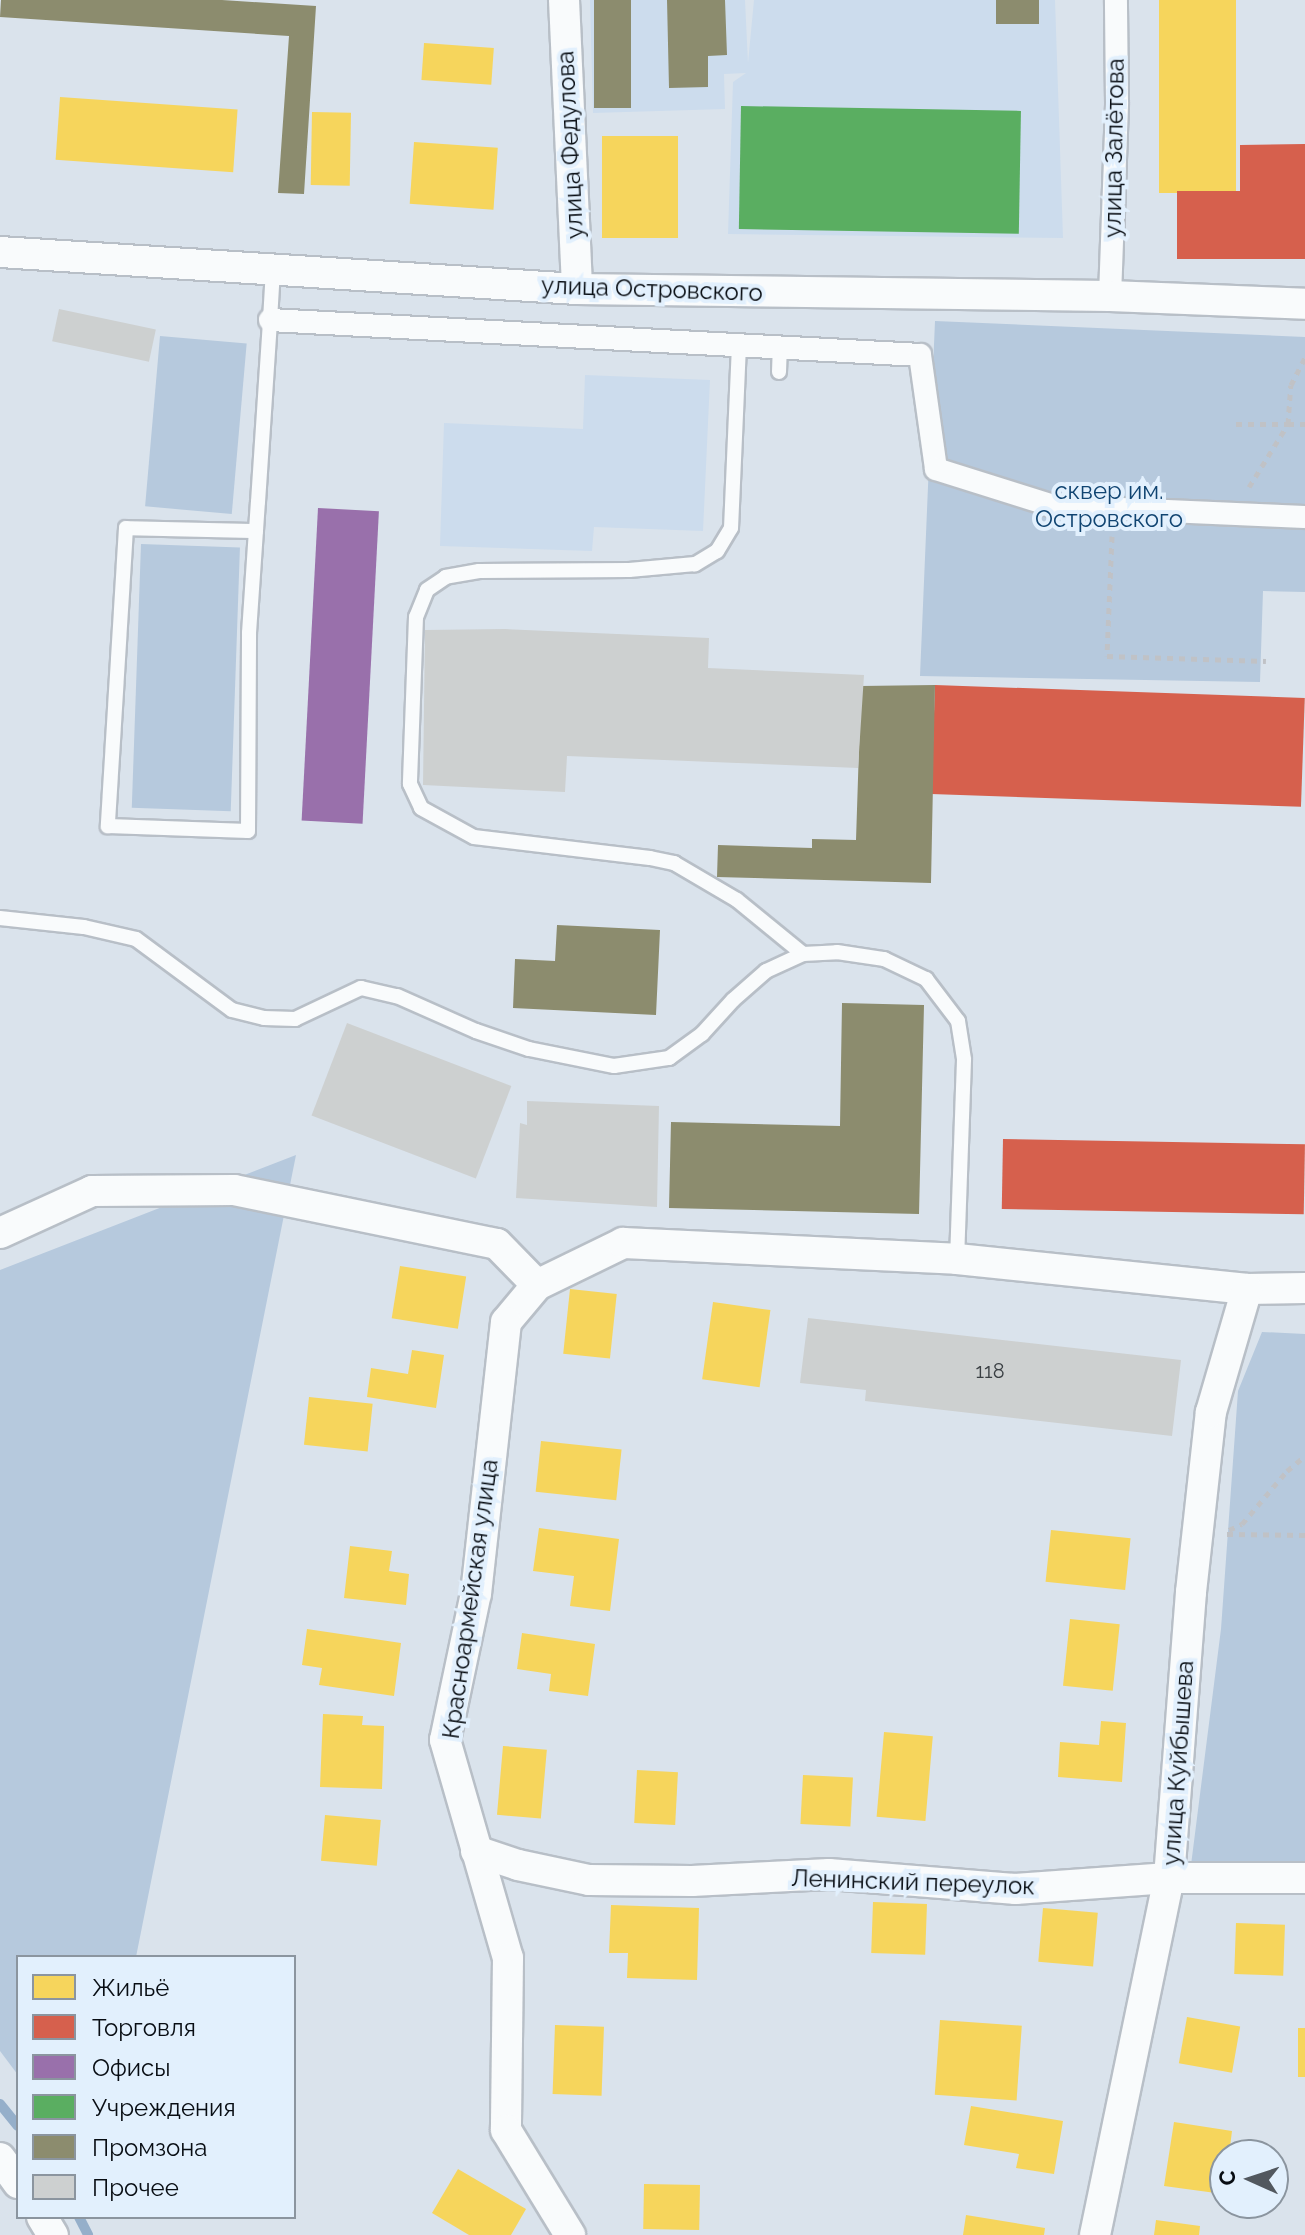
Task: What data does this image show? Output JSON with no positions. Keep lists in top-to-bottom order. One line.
{"streets":{"street":["улица Федулова","улица Залётова","улица Островского","Красноармейская улица","улица Куйбышева","Ленинский переулок"]},"crossings":[["улица Федулова","улица Островского"],["улица Залётова","улица Островского"],["Красноармейская улица","Ленинский переулок"],["улица Куйбышева","Ленинский переулок"]],"parks":["сквер им. Островского"],"house_numbers":["118"],"legend":["Жильё","Торговля","Офисы","Учреждения","Промзона","Прочее"],"north":"left"}
